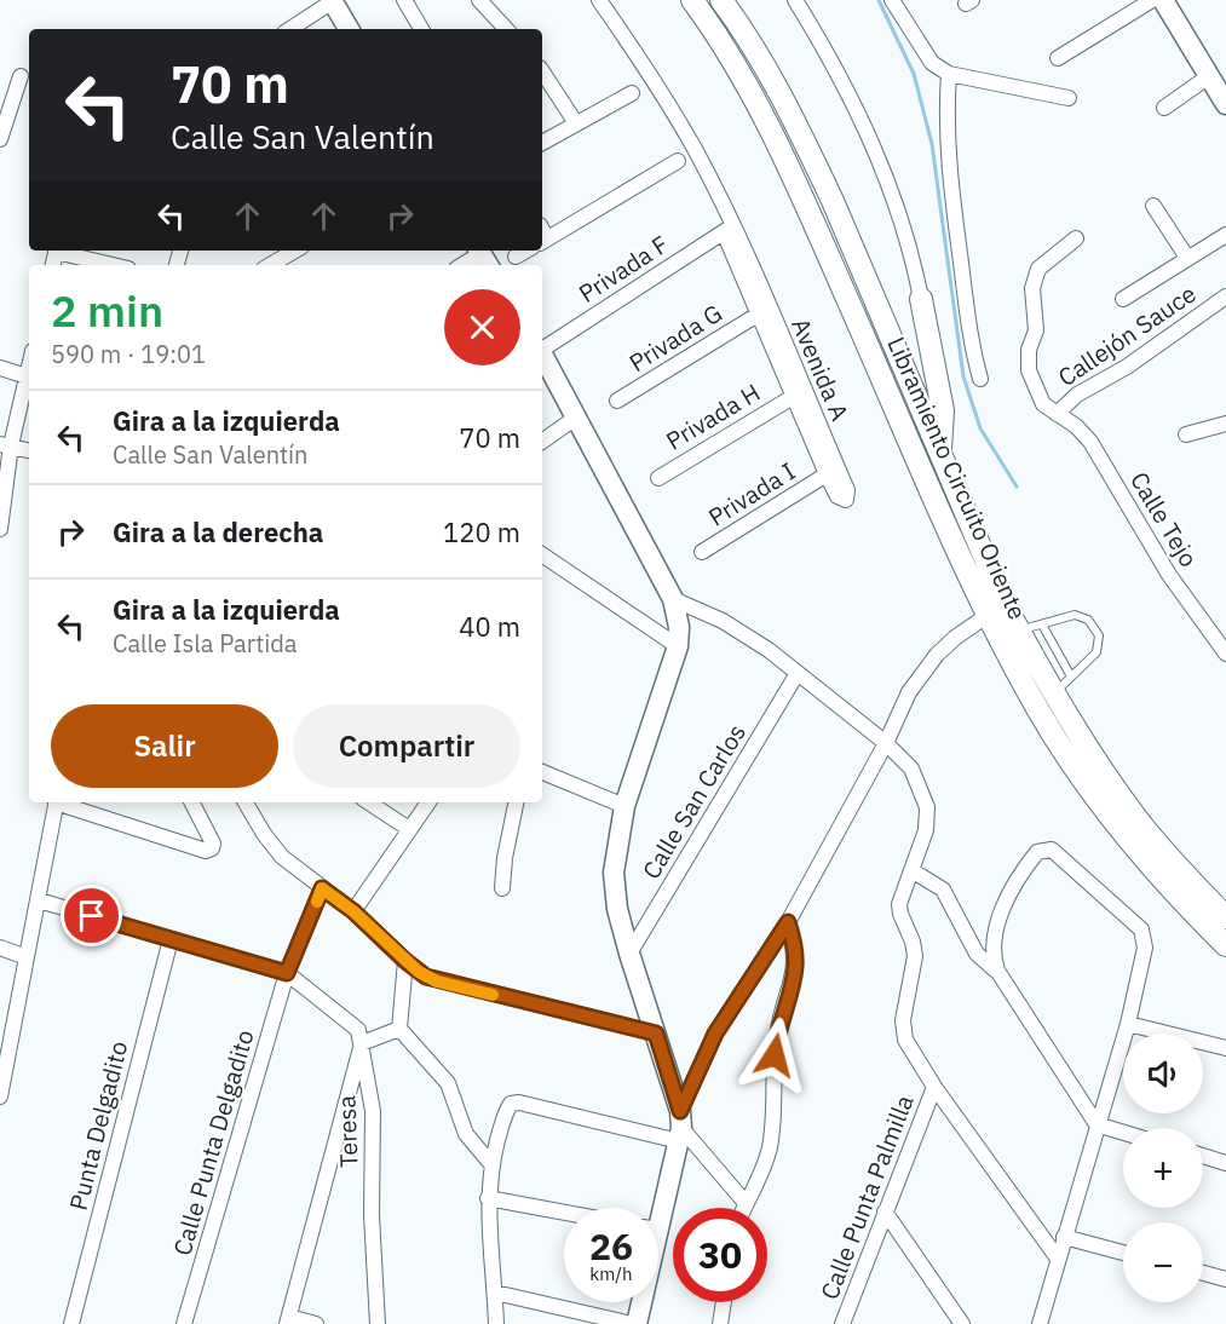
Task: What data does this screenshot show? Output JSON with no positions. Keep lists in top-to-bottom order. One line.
{"streets":{"main road":["Libramiento Circuito Oriente"],"street":["Privada F","Callejón Sauce","Privada G","Avenida A","Privada H","Privada I","Calle Tejo","Calle San Carlos","Punta Delgadito","Teresa","Calle Punta Delgadito","Calle Punta Palmilla"]},"crossings":[["Privada F","Avenida A"],["Callejón Sauce","Calle Tejo"],["Privada G","Avenida A"],["Avenida A","Privada H"],["Avenida A","Privada I"],["Teresa","Calle Punta Delgadito"]],"page":{"turn":["70 m","Calle San Valentín"],"heading":["2 min","590 m · 19:01"],"list":[{"name":"Gira a la izquierda","note":"Calle San Valentín","value":"70 m"},{"name":"Gira a la derecha","value":"120 m"},{"name":"Gira a la izquierda","note":"Calle Isla Partida","value":"40 m"}],"buttons":["Salir","Compartir"],"map_buttons":["+","−"],"speed":"26 km/h","limit":"30"}}
